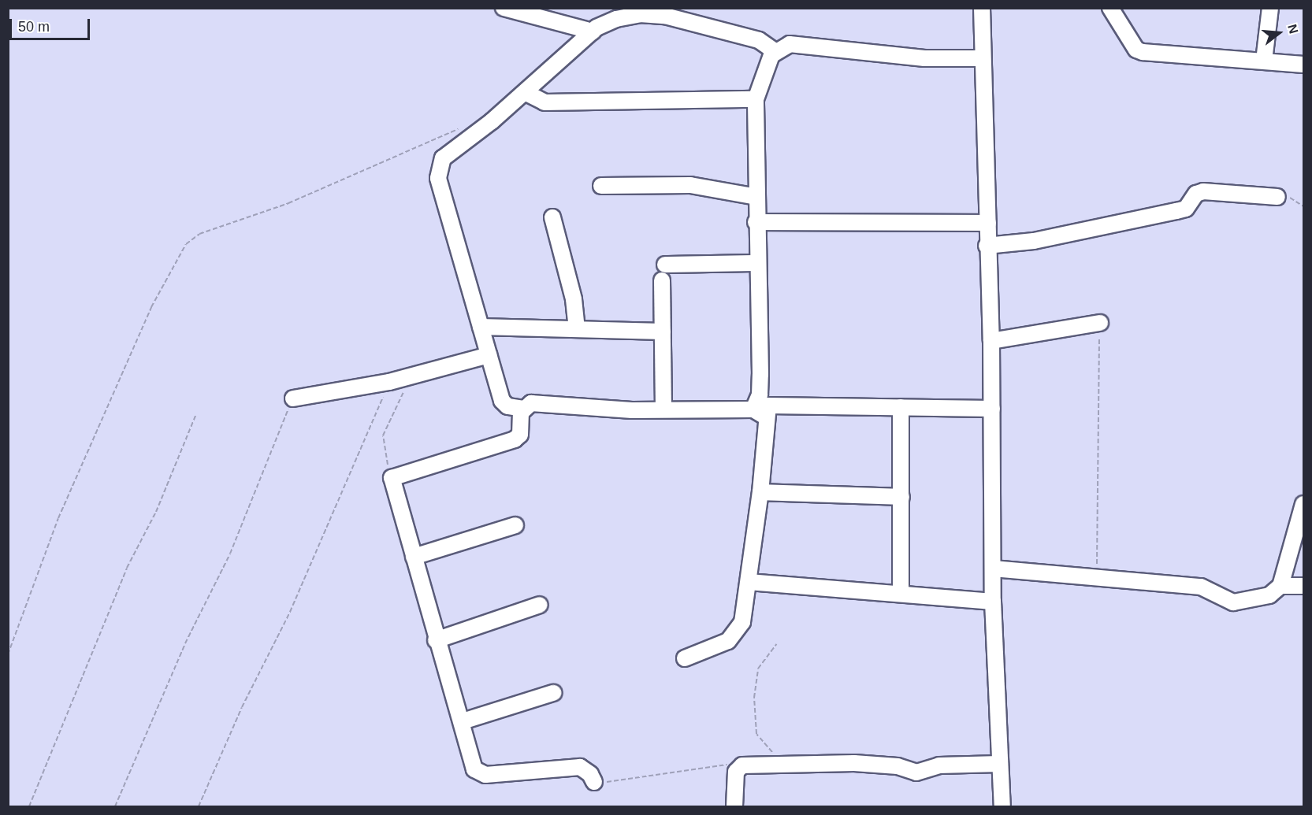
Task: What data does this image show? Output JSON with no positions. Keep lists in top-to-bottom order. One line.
{"scale_bar":"50 m","north":"right"}
